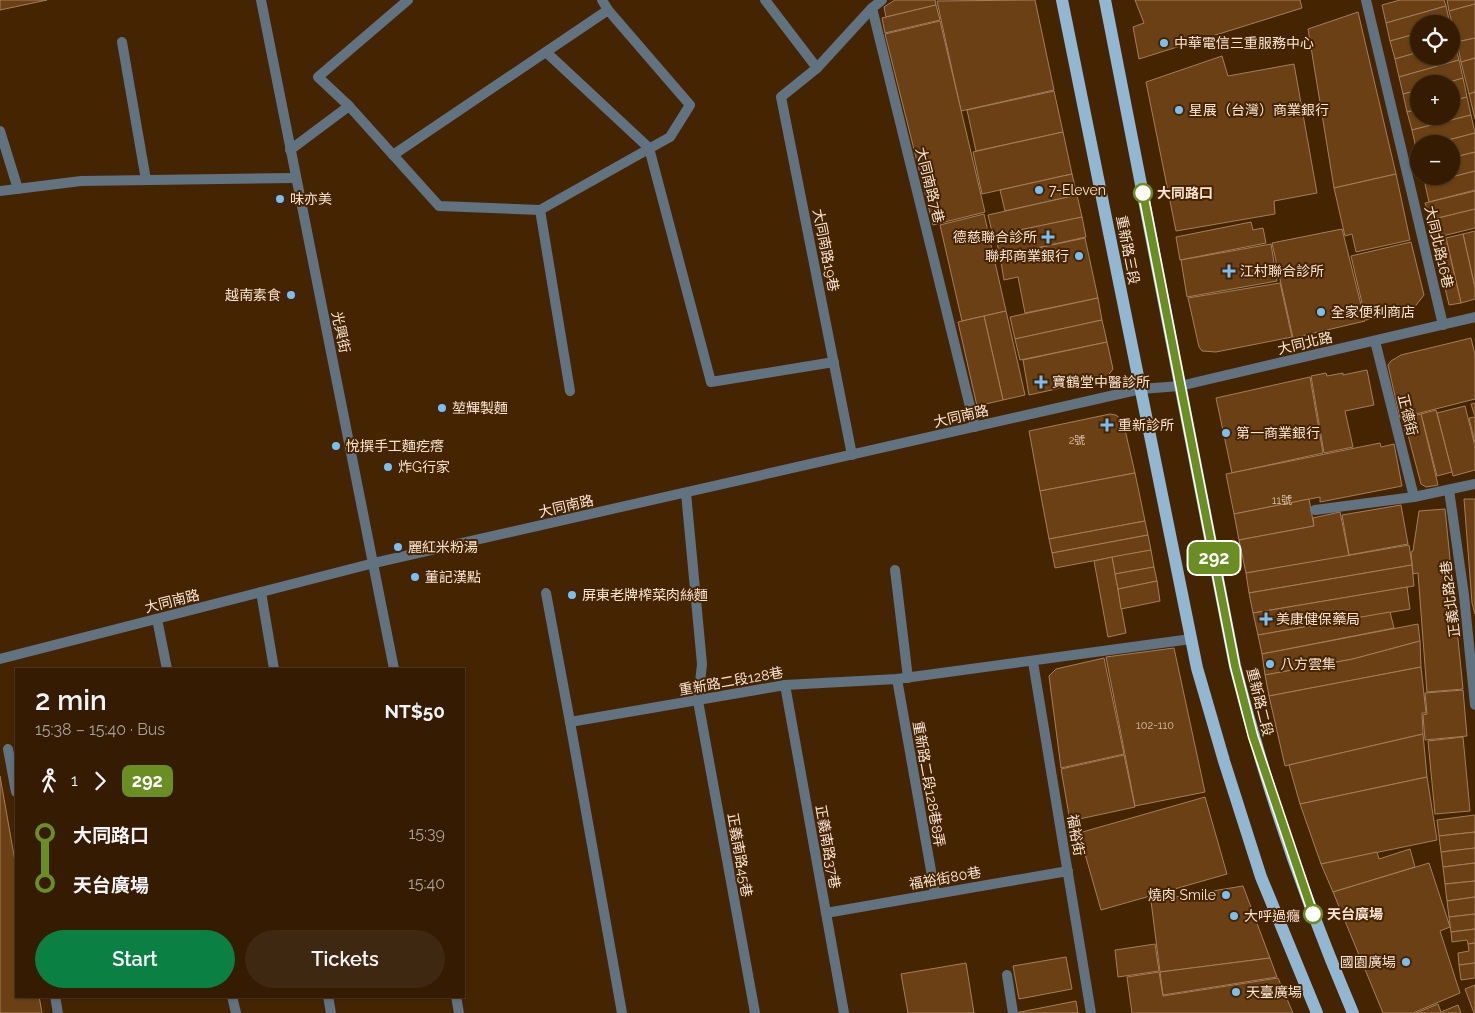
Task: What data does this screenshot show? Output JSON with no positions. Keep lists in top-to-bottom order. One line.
{"streets":{"main road":["重新路三段","重新路二段"],"street":["大同南路7巷","大同北路16巷","大同南路19巷","光興街","大同北路","正德街","大同南路","正義北路2巷","重新路二段128巷","重新路二段128巷8弄","福裕街","正義南路37巷","正義南路45巷","福裕街80巷"]},"crossings":[["大同南路7巷","大同南路"],["大同北路16巷","大同北路"],["大同南路19巷","大同南路"],["重新路三段","大同北路"],["重新路三段","大同南路"],["重新路三段","重新路二段"],["光興街","大同南路"],["大同北路","正德街"],["大同北路","大同南路"],["大同北路","重新路二段"],["大同南路","正義南路45巷"],["重新路二段128巷","重新路二段128巷8弄"],["重新路二段128巷","福裕街"],["重新路二段128巷","正義南路37巷"],["重新路二段128巷","正義南路45巷"],["重新路二段128巷8弄","福裕街80巷"],["福裕街","福裕街80巷"],["正義南路37巷","福裕街80巷"]],"places":{"other":["中華電信三重服務中心","星展（台灣）商業銀行","7-Eleven","大同路口","味亦美","聯邦商業銀行","越南素食","全家便利商店","堃輝製麵","第一商業銀行","悅撰手工麵疙瘩","炸G行家","麗紅米粉湯","董記漢點","屏東老牌榨菜肉絲麵","八方雲集","燒肉 Smile","天台廣場","大呼過癮","國園廣場","天臺廣場"],"health":["德慈聯合診所","江村聯合診所","寶鶴堂中醫診所","重新診所","美康健保藥局"]},"lines":["bus line 292"],"house_numbers":["2號","11號","102-110"],"page":{"on_map":"292","map_buttons":["+","−"],"heading":["2 min","15:38 – 15:40 · Bus","NT$50"],"legs":["1","292"],"list":[{"name":"大同路口","value":"15:39"},{"name":"天台廣場","value":"15:40"}],"buttons":["Start","Tickets"]}}
